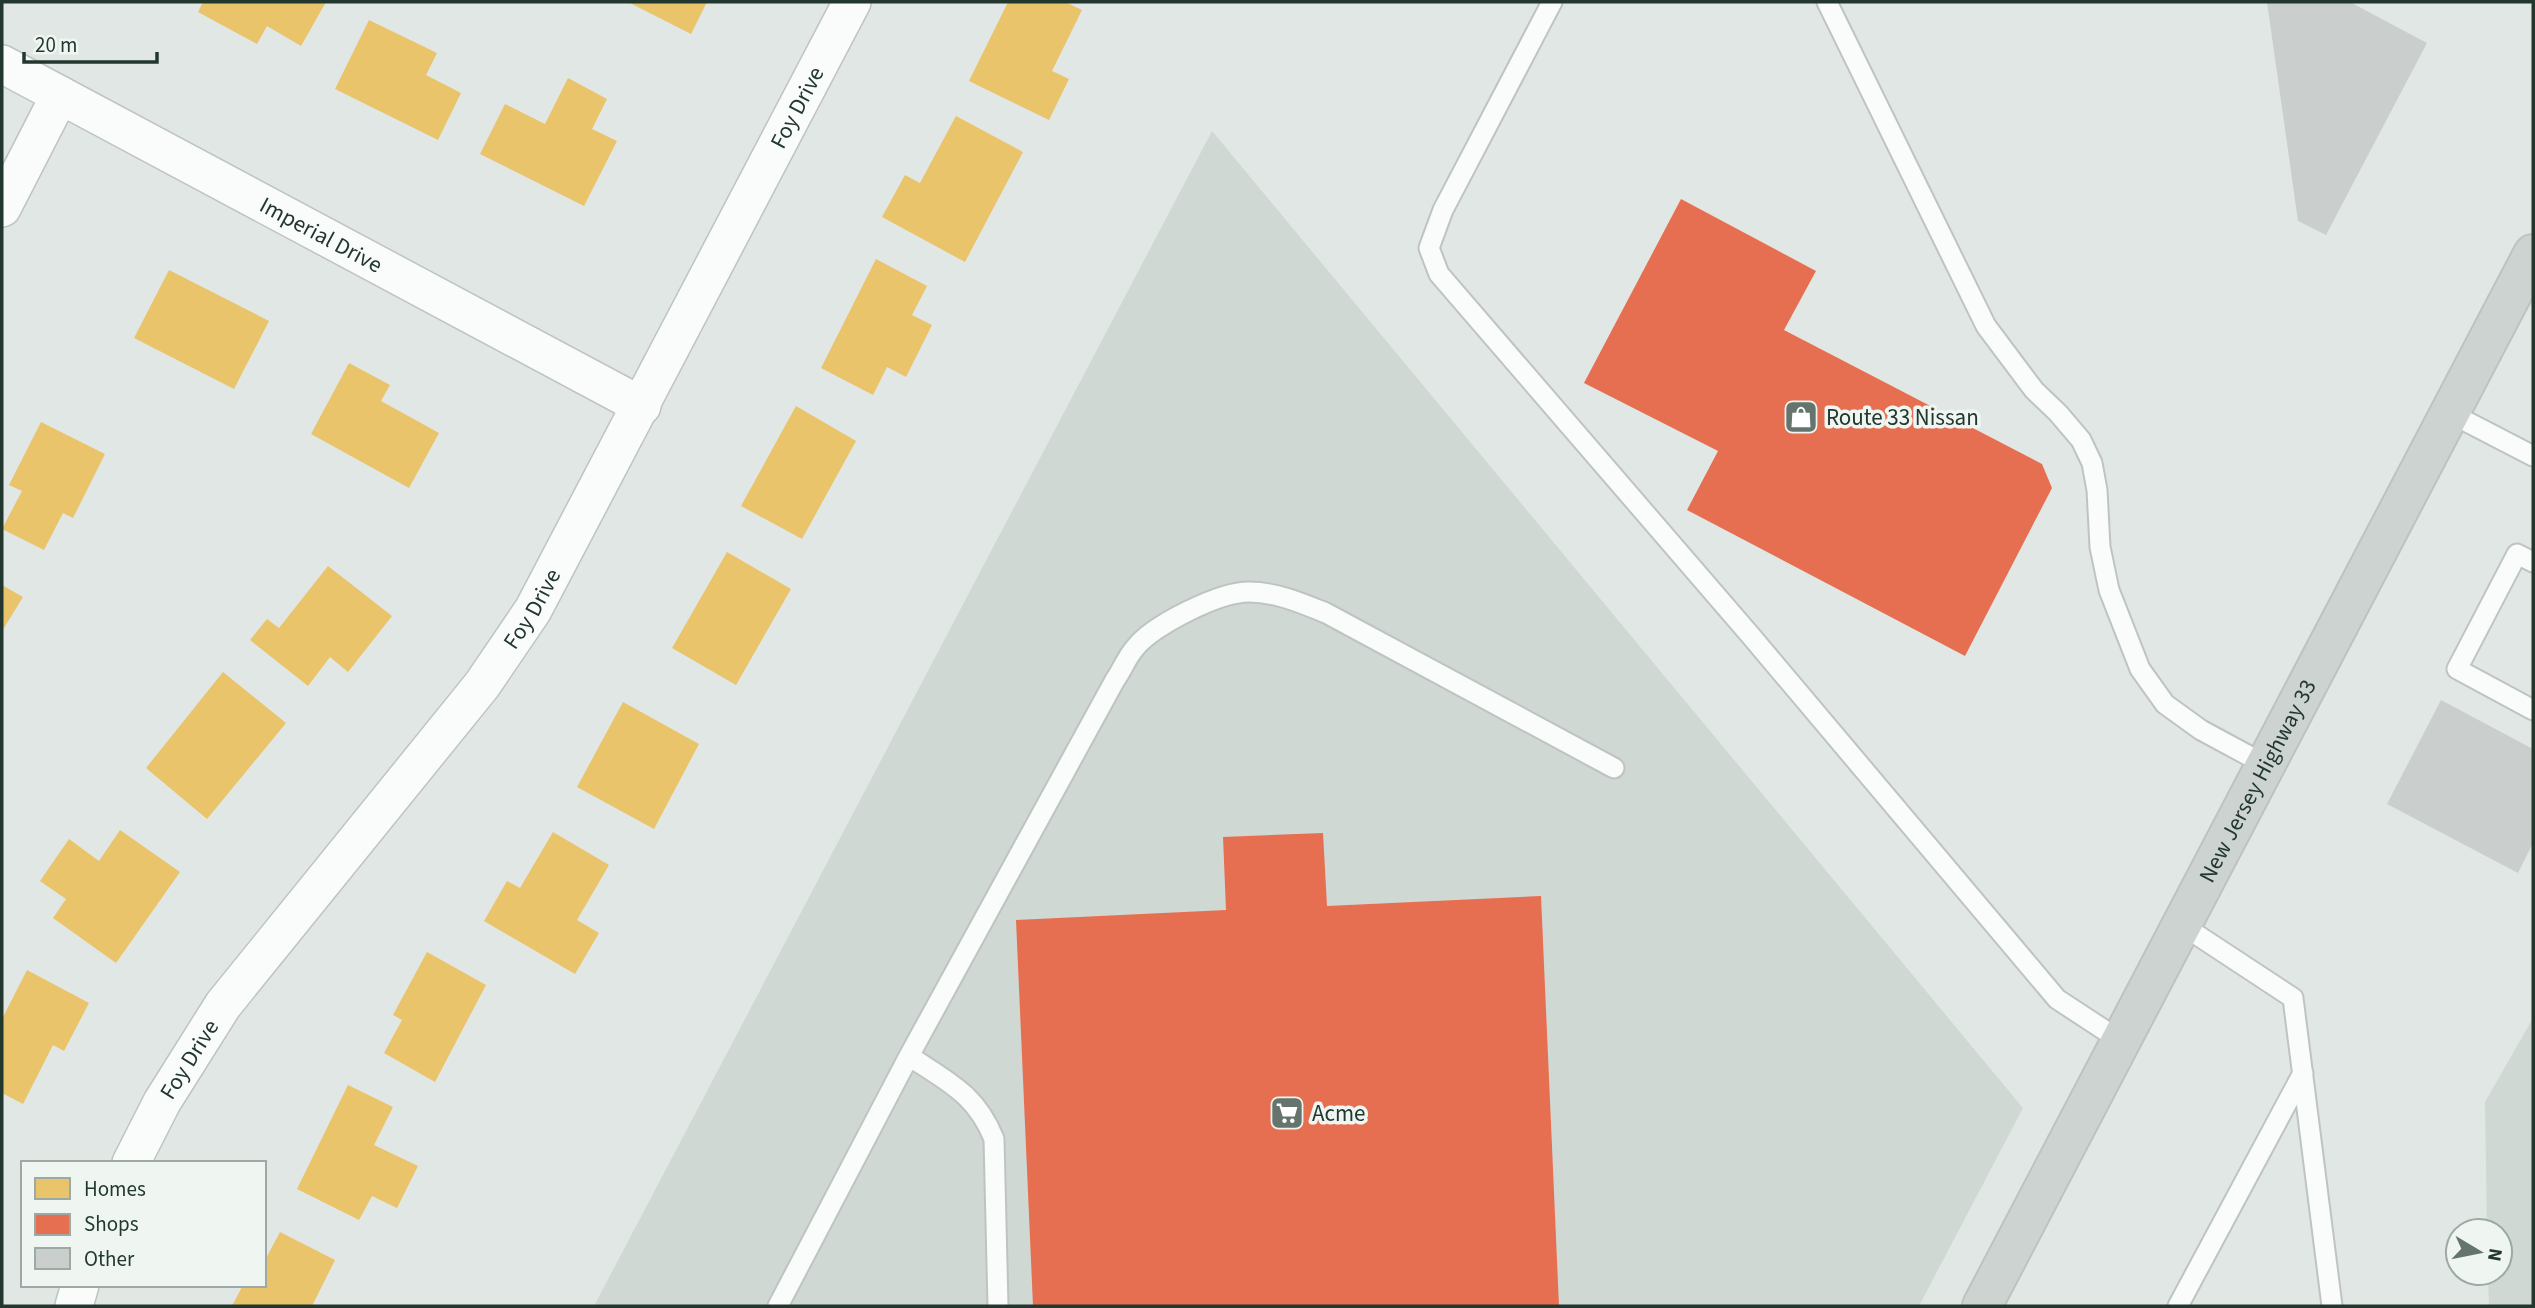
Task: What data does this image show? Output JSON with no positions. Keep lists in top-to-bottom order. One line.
{"streets":{"main road":["New Jersey Highway 33"],"street":["Foy Drive","Imperial Drive"]},"crossings":[["Foy Drive","Imperial Drive"]],"places":{"shop":["Route 33 Nissan"],"supermarket":["Acme"]},"legend":["Homes","Shops","Other"],"scale_bar":"20 m","north":"right"}
